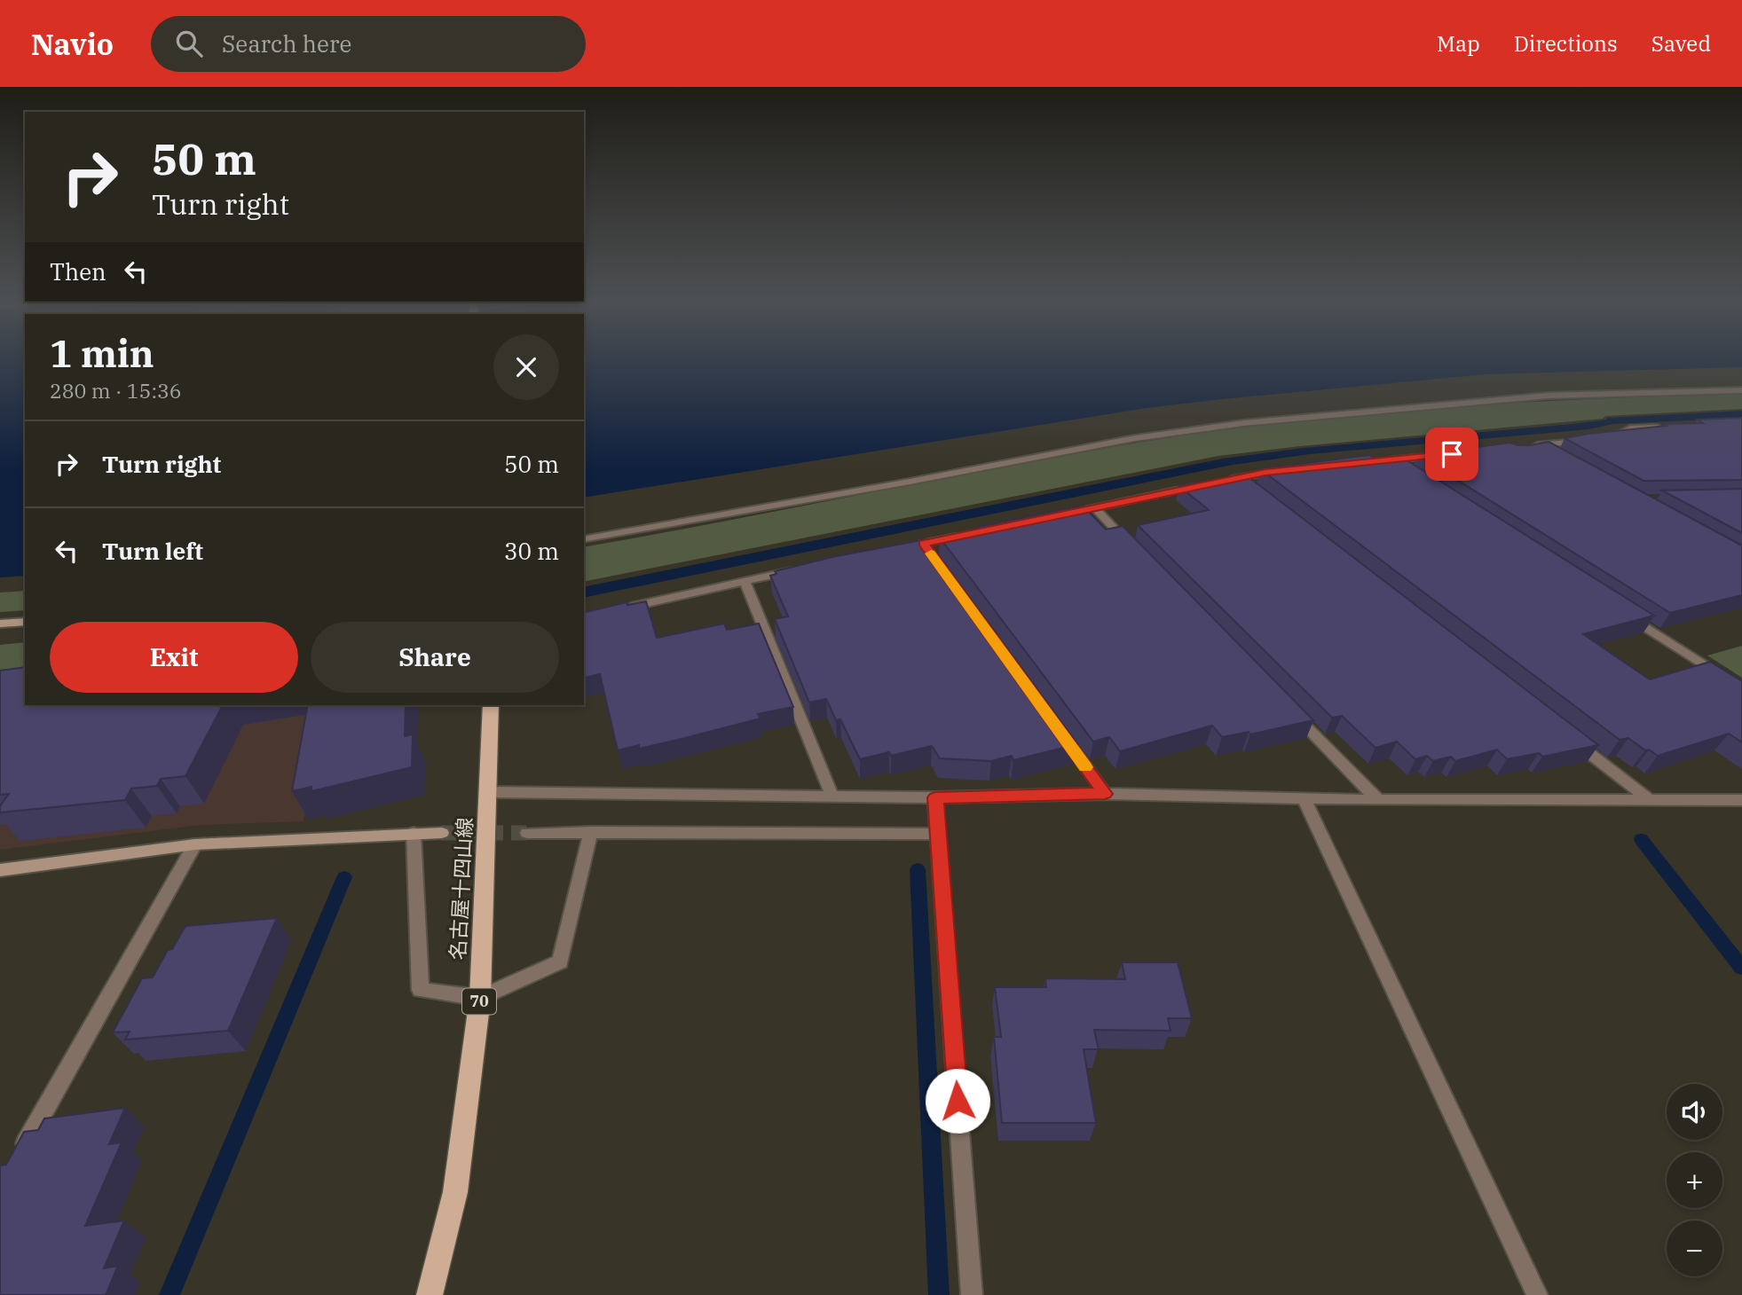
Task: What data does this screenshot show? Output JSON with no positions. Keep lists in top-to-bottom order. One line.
{"streets":{"main road":["名古屋十四山線","70"]},"page":{"header":"Navio","search":"Search here","nav":["Map","Directions","Saved"],"turn":["50 m","Turn right"],"then":"Then","heading":["1 min","280 m · 15:36"],"list":[{"name":"Turn right","value":"50 m"},{"name":"Turn left","value":"30 m"}],"buttons":["Exit","Share"],"map_buttons":["+","−"]}}
